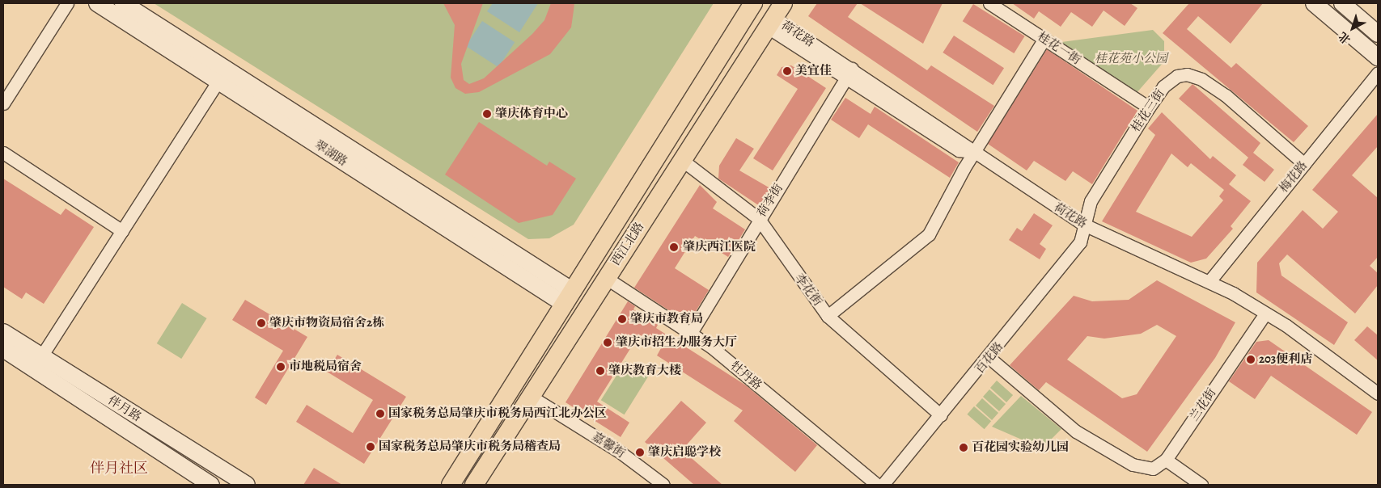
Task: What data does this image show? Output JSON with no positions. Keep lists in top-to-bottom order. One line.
{"streets":{"main road":["西江北路"],"street":["荷花路","桂花一街","桂花三街","翠湖路","梅花路","荷李街","李花街","百花路","牡丹路","兰花街","伴月路","嘉馨街"]},"crossings":[["荷花路","桂花三街"],["荷花路","梅花路"],["荷花路","荷李街"],["荷花路","西江北路"],["荷花路","百花路"],["荷花路","兰花街"],["桂花一街","桂花三街"],["桂花三街","梅花路"],["桂花三街","百花路"],["翠湖路","西江北路"],["荷李街","李花街"],["荷李街","牡丹路"],["西江北路","李花街"],["西江北路","牡丹路"],["西江北路","嘉馨街"],["李花街","百花路"]],"districts":["伴月社区"],"parks":["桂花苑小公园"],"places":["美宜佳","肇庆体育中心","肇庆西江医院","肇庆市教育局","肇庆市物资局宿舍2栋","肇庆市招生办服务大厅","203便利店","市地税局宿舍","肇庆教育大楼","国家税务总局肇庆市税务局西江北办公区","国家税务总局肇庆市税务局稽查局","百花园实验幼儿园","肇庆启聪学校"],"north":"bottom left"}
